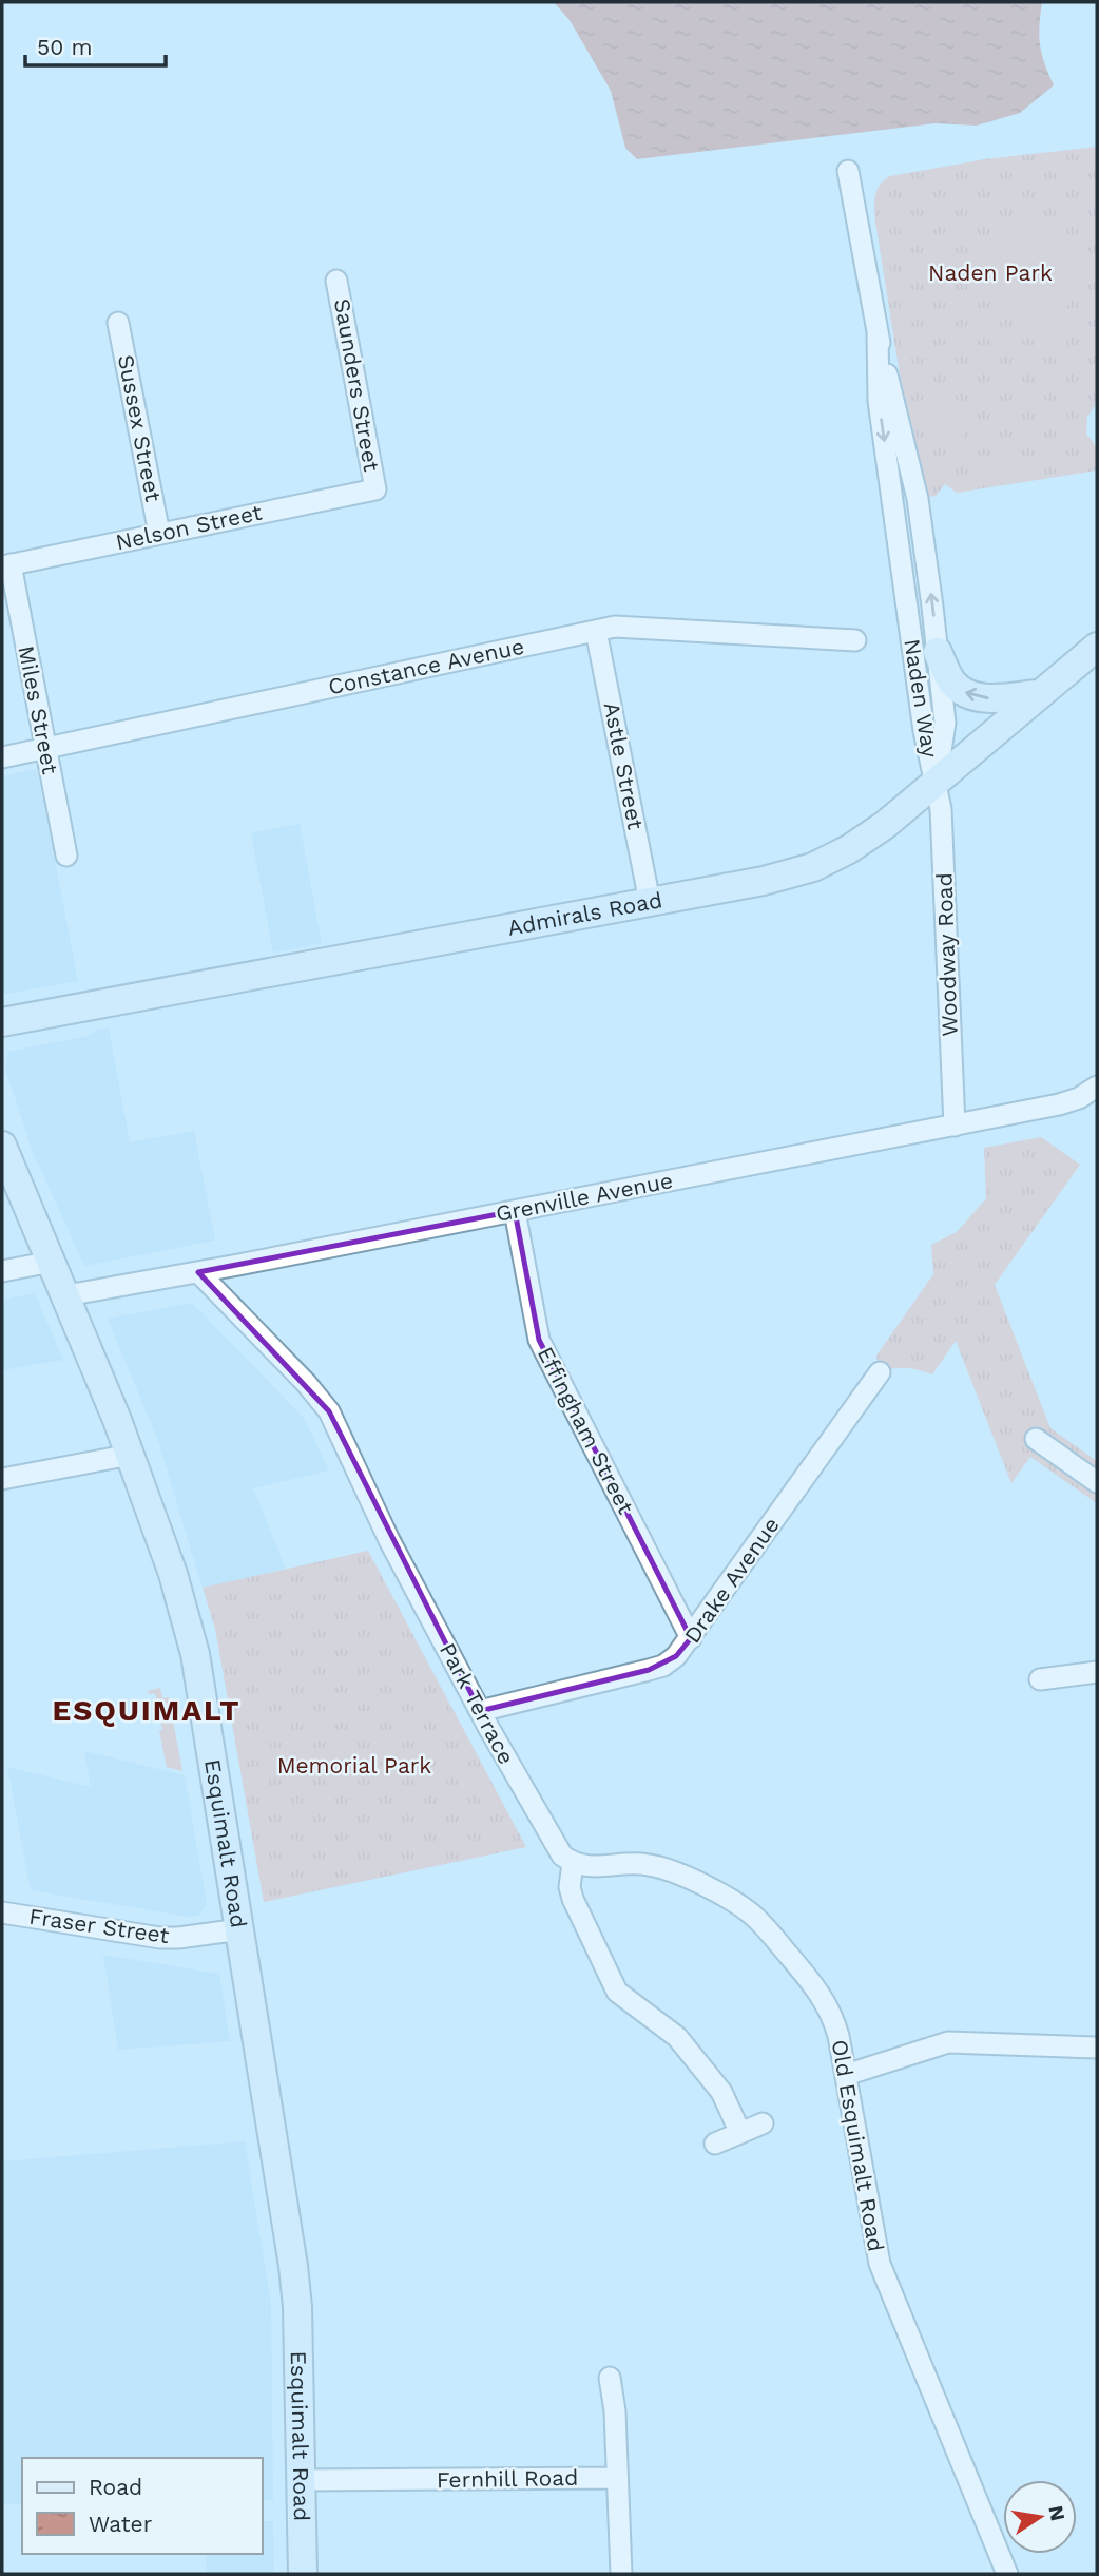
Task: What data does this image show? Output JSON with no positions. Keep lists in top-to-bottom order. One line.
{"streets":{"main road":["Admirals Road","Esquimalt Road"],"street":["Saunders Street","Sussex Street","Nelson Street","Constance Avenue","Naden Way","Miles Street","Astle Street","Woodway Road","Grenville Avenue","Effingham Street","Drake Avenue","Park Terrace","Fraser Street","Old Esquimalt Road","Fernhill Road"]},"crossings":[["Saunders Street","Nelson Street"],["Sussex Street","Nelson Street"],["Nelson Street","Miles Street"],["Constance Avenue","Miles Street"],["Constance Avenue","Astle Street"],["Naden Way","Admirals Road"],["Naden Way","Woodway Road"],["Astle Street","Admirals Road"],["Admirals Road","Woodway Road"],["Woodway Road","Grenville Avenue"],["Grenville Avenue","Effingham Street"],["Grenville Avenue","Park Terrace"],["Grenville Avenue","Esquimalt Road"],["Effingham Street","Drake Avenue"],["Drake Avenue","Park Terrace"],["Park Terrace","Old Esquimalt Road"],["Esquimalt Road","Fraser Street"],["Esquimalt Road","Fernhill Road"]],"districts":["ESQUIMALT"],"parks":["Naden Park","Memorial Park"],"legend":["Road","Water"],"scale_bar":"50 m","north":"right"}
